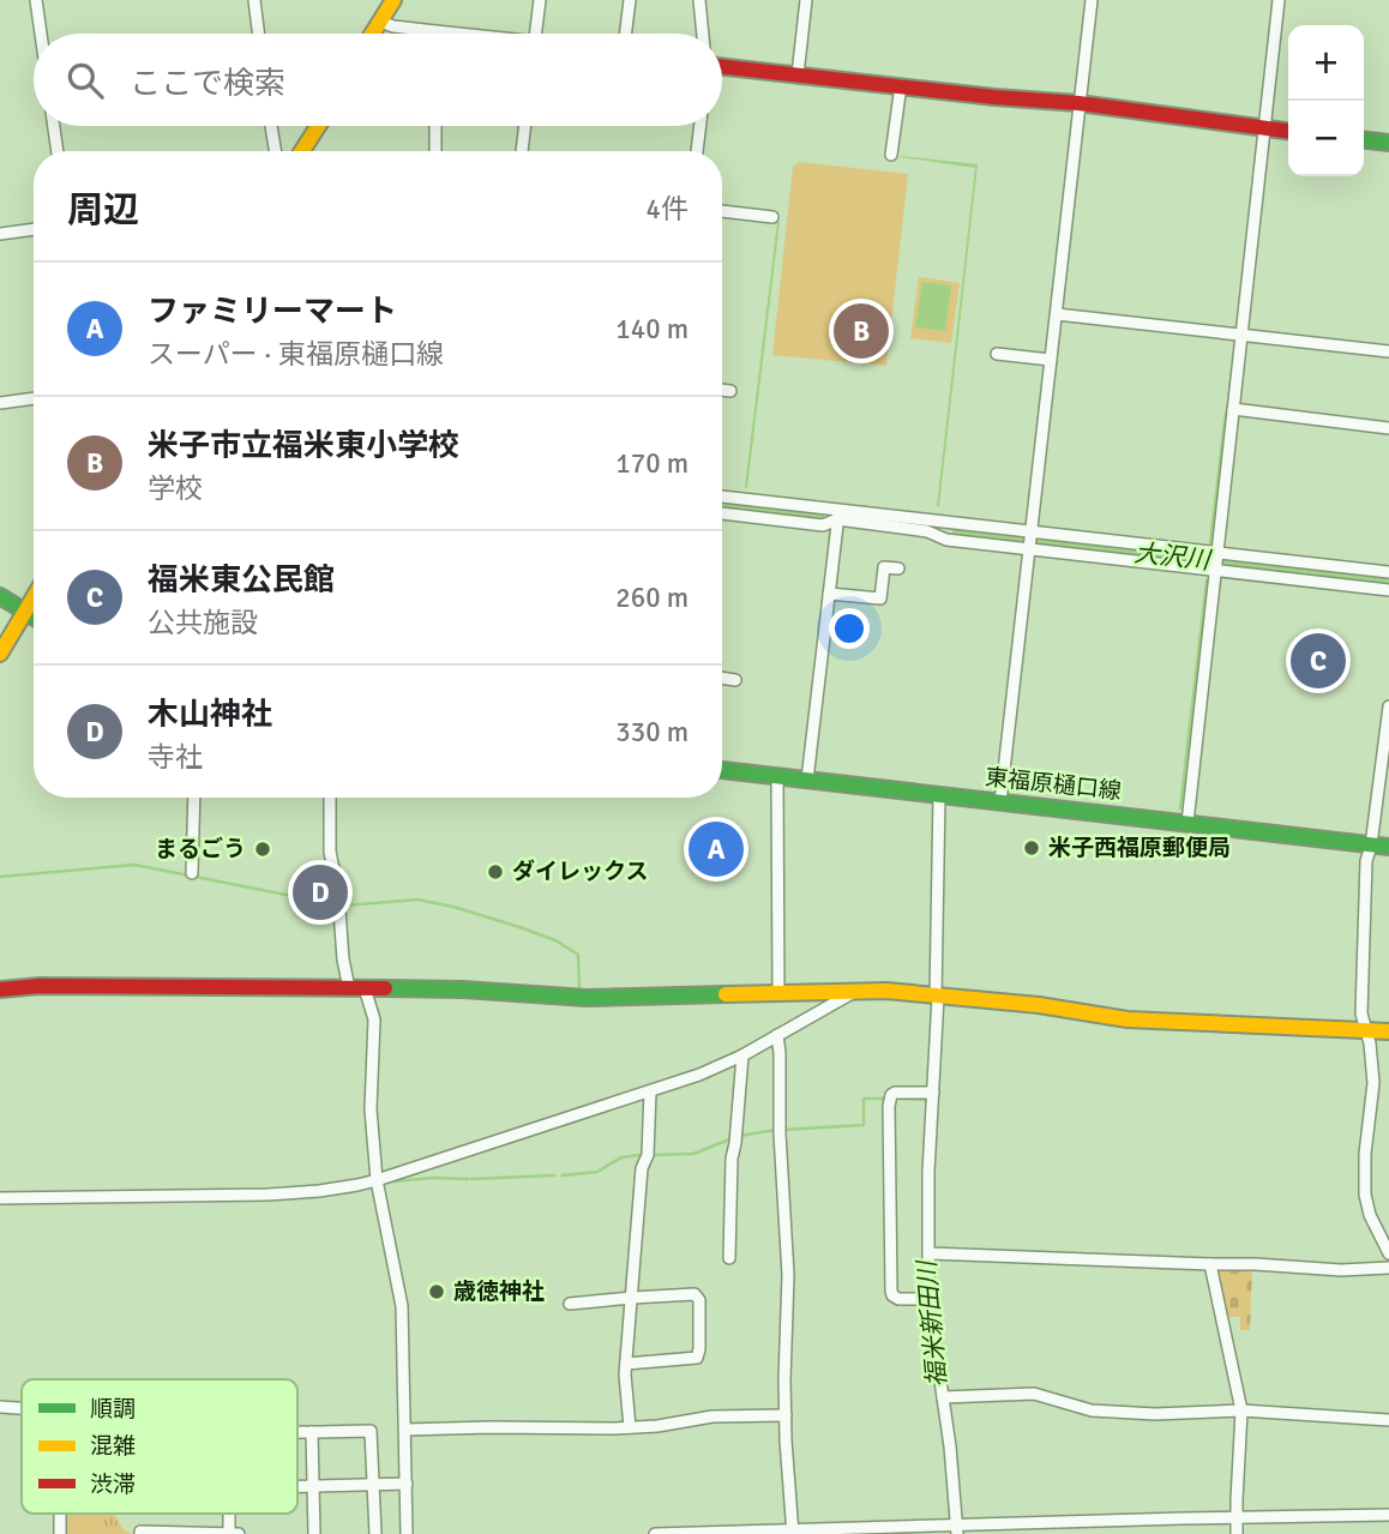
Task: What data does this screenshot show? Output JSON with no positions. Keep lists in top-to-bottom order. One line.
{"streets":{"street":["東福原樋口線"]},"water":["大沢川","福米新田川"],"places":["米子西福原郵便局","まるごう","ダイレックス","歳徳神社"],"legend":["順調","混雑","渋滞"],"page":{"map_buttons":["+","−"],"search":"ここで検索","heading":["周辺","4件"],"list":[{"mark":"A","name":"ファミリーマート","note":"スーパー · 東福原樋口線","value":"140 m"},{"mark":"B","name":"米子市立福米東小学校","note":"学校","value":"170 m"},{"mark":"C","name":"福米東公民館","note":"公共施設","value":"260 m"},{"mark":"D","name":"木山神社","note":"寺社","value":"330 m"}],"pins":["B","C","A","D"]}}
